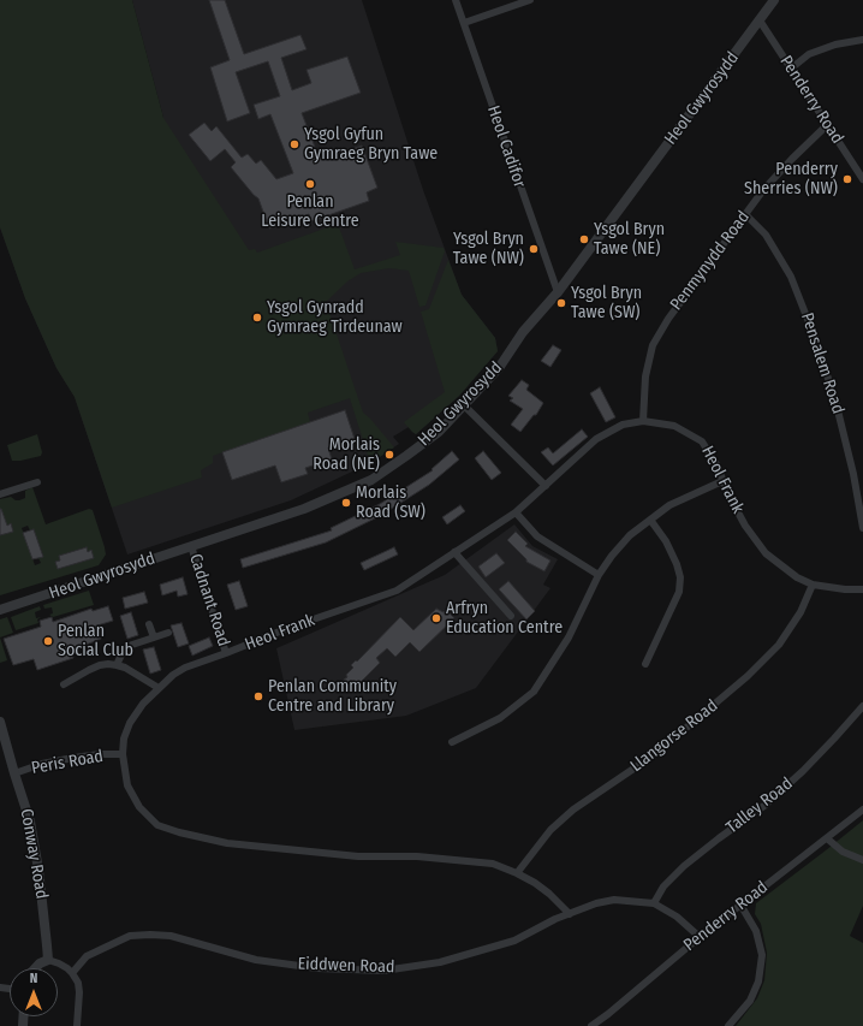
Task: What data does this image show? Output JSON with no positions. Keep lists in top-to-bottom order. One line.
{"streets":{"street":["Heol Gwyrosydd","Penderry Road","Heol Cadifor","Penmynydd Road","Pensalem Road","Heol Frank","Cadnant Road","Llangorse Road","Peris Road","Talley Road","Conway Road","Eiddwen Road"]},"crossings":[["Heol Gwyrosydd","Penderry Road"],["Heol Gwyrosydd","Heol Cadifor"],["Heol Gwyrosydd","Cadnant Road"],["Penderry Road","Penmynydd Road"],["Penderry Road","Eiddwen Road"],["Penmynydd Road","Pensalem Road"],["Penmynydd Road","Heol Frank"],["Heol Frank","Cadnant Road"],["Heol Frank","Llangorse Road"],["Heol Frank","Peris Road"],["Heol Frank","Eiddwen Road"],["Peris Road","Conway Road"],["Talley Road","Eiddwen Road"]],"places":["Ysgol Gyfun Gymraeg Bryn Tawe","Penderry Sherries (NW)","Penlan Leisure Centre","Ysgol Bryn Tawe (NE)","Ysgol Bryn Tawe (NW)","Ysgol Bryn Tawe (SW)","Ysgol Gynradd Gymraeg Tirdeunaw","Morlais Road (NE)","Morlais Road (SW)","Arfryn Education Centre","Penlan Social Club","Penlan Community Centre and Library"],"north":"top"}
